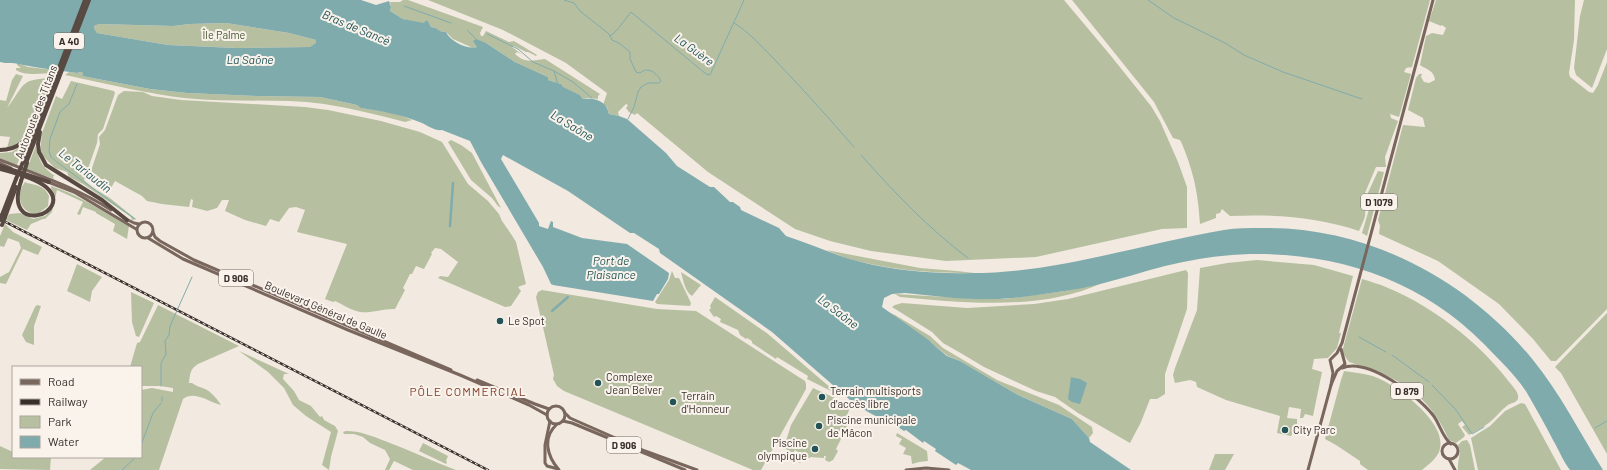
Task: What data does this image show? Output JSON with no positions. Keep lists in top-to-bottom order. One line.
{"streets":{"highway":["A 40","Autoroute des Titans"],"main road":["D 1079","D 906","Boulevard Général de Gaulle","D 879"]},"crossings":[["D 1079","D 879"],["D 906","Boulevard Général de Gaulle"]],"districts":["PÔLE COMMERCIAL"],"water":["Bras de Sancé","La Guère","La Saône","Le Tariaudin","Port de Plaisance"],"parks":["Île Palme"],"places":["Le Spot","Complexe Jean Belver","Terrain multisports d'accès libre","Terrain d'Honneur","Piscine municipale de Mâcon","City Parc","Piscine olympique"],"legend":["Road","Railway","Park","Water"]}
